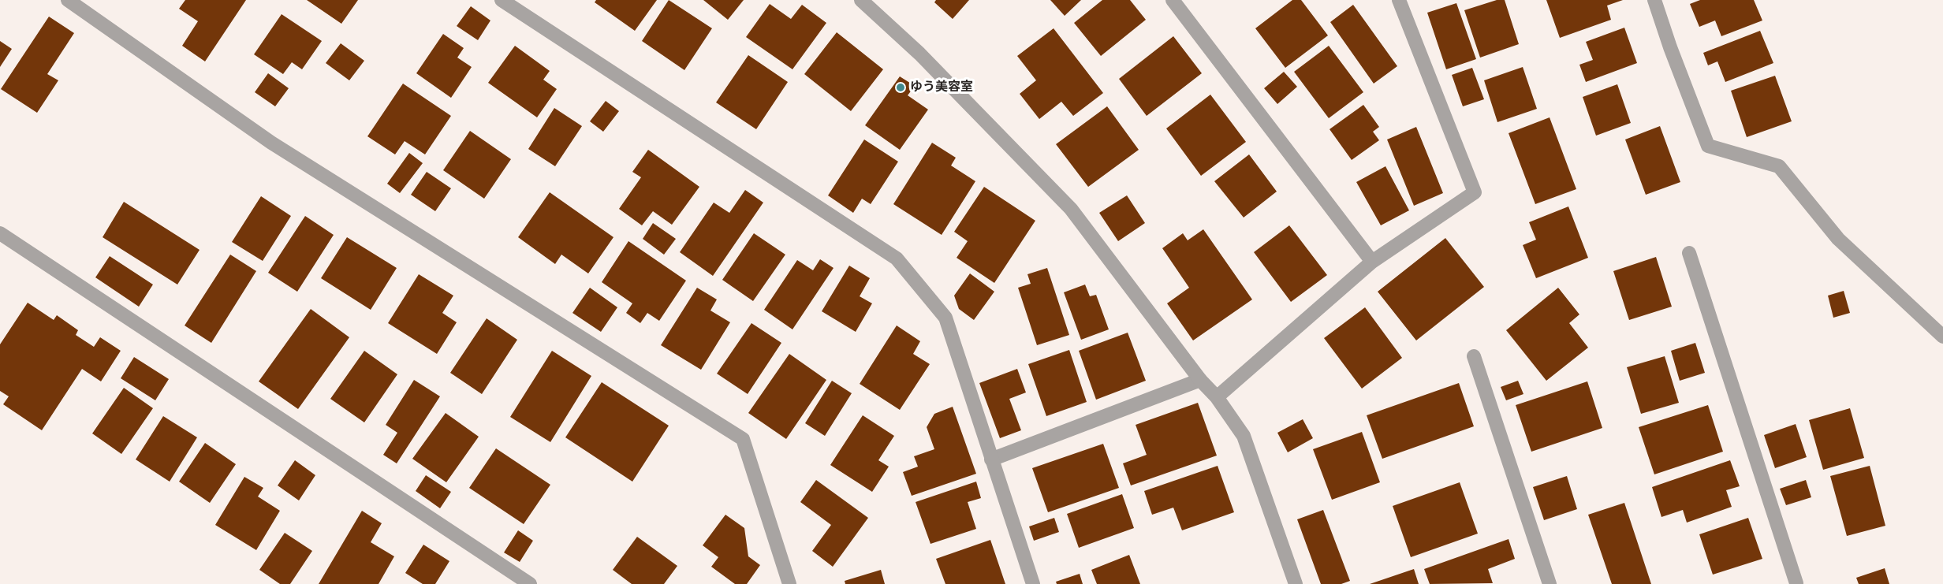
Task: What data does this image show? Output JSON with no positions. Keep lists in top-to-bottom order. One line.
{"places":["ゆう美容室"]}
